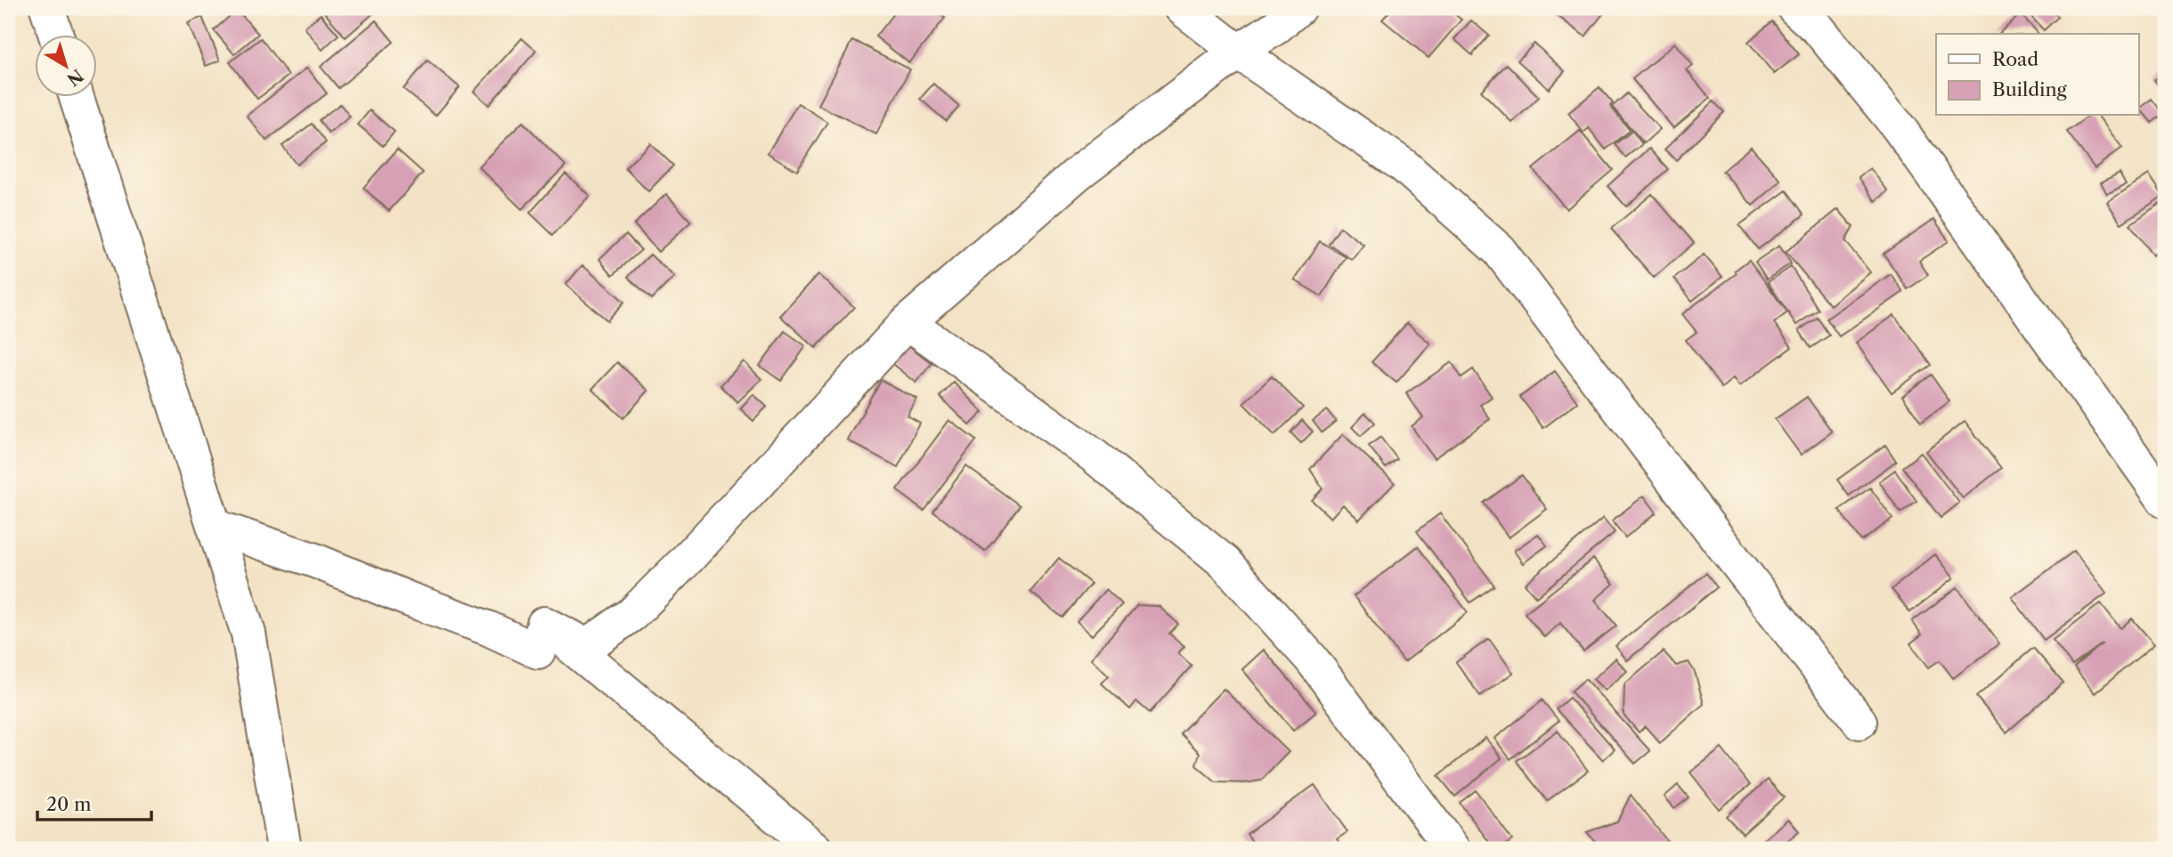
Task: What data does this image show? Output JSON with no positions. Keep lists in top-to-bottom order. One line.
{"legend":["Road","Building"],"scale_bar":"20 m","north":"bottom right"}
